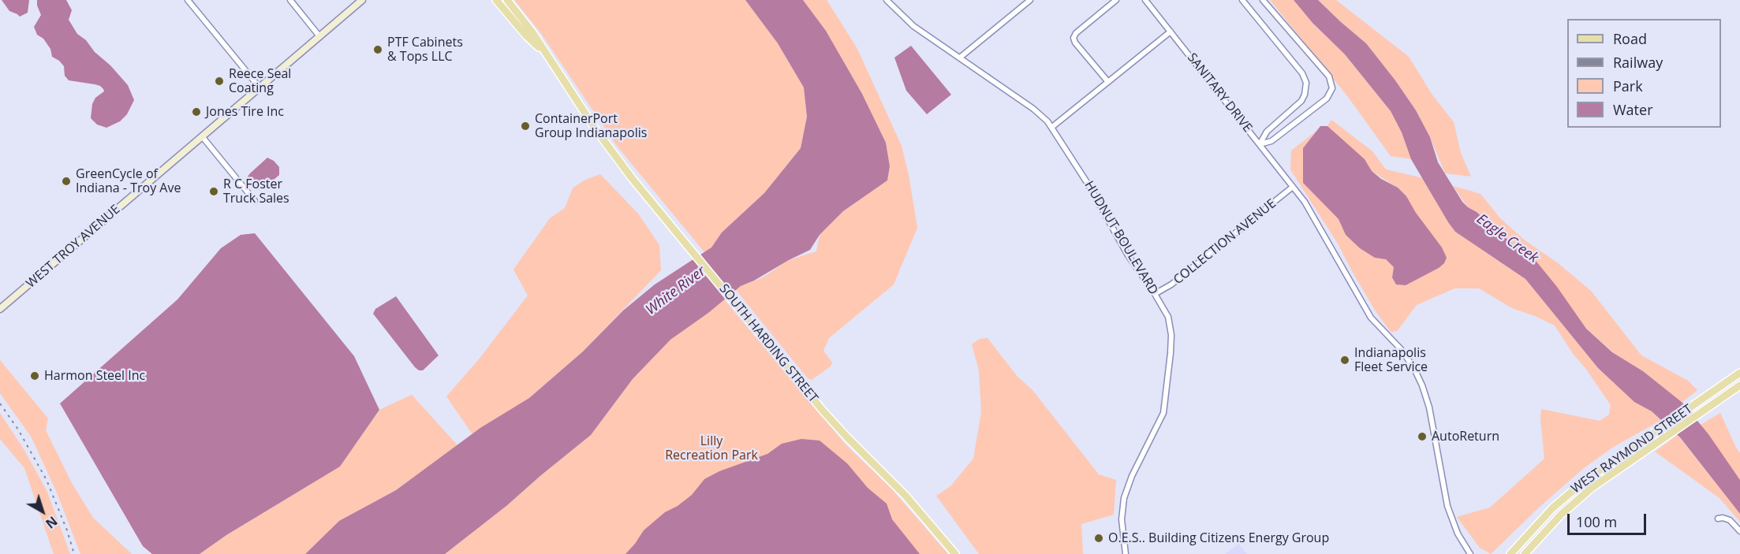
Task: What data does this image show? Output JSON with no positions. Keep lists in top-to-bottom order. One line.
{"streets":{"main road":["WEST TROY AVENUE","SOUTH HARDING STREET","WEST RAYMOND STREET"],"street":["SANITARY DRIVE","HUDNUT BOULEVARD","COLLECTION AVENUE"]},"crossings":[["SANITARY DRIVE","COLLECTION AVENUE"],["HUDNUT BOULEVARD","COLLECTION AVENUE"]],"water":["Eagle Creek","White River"],"parks":["Lilly Recreation Park"],"places":["PTF Cabinets & Tops LLC","Reece Seal Coating","Jones Tire Inc","ContainerPort Group Indianapolis","GreenCycle of Indiana - Troy Ave","R C Foster Truck Sales","Indianapolis Fleet Service","Harmon Steel Inc","AutoReturn","O.E.S.. Building Citizens Energy Group"],"legend":["Road","Railway","Park","Water"],"scale_bar":"100 m","north":"bottom right"}
